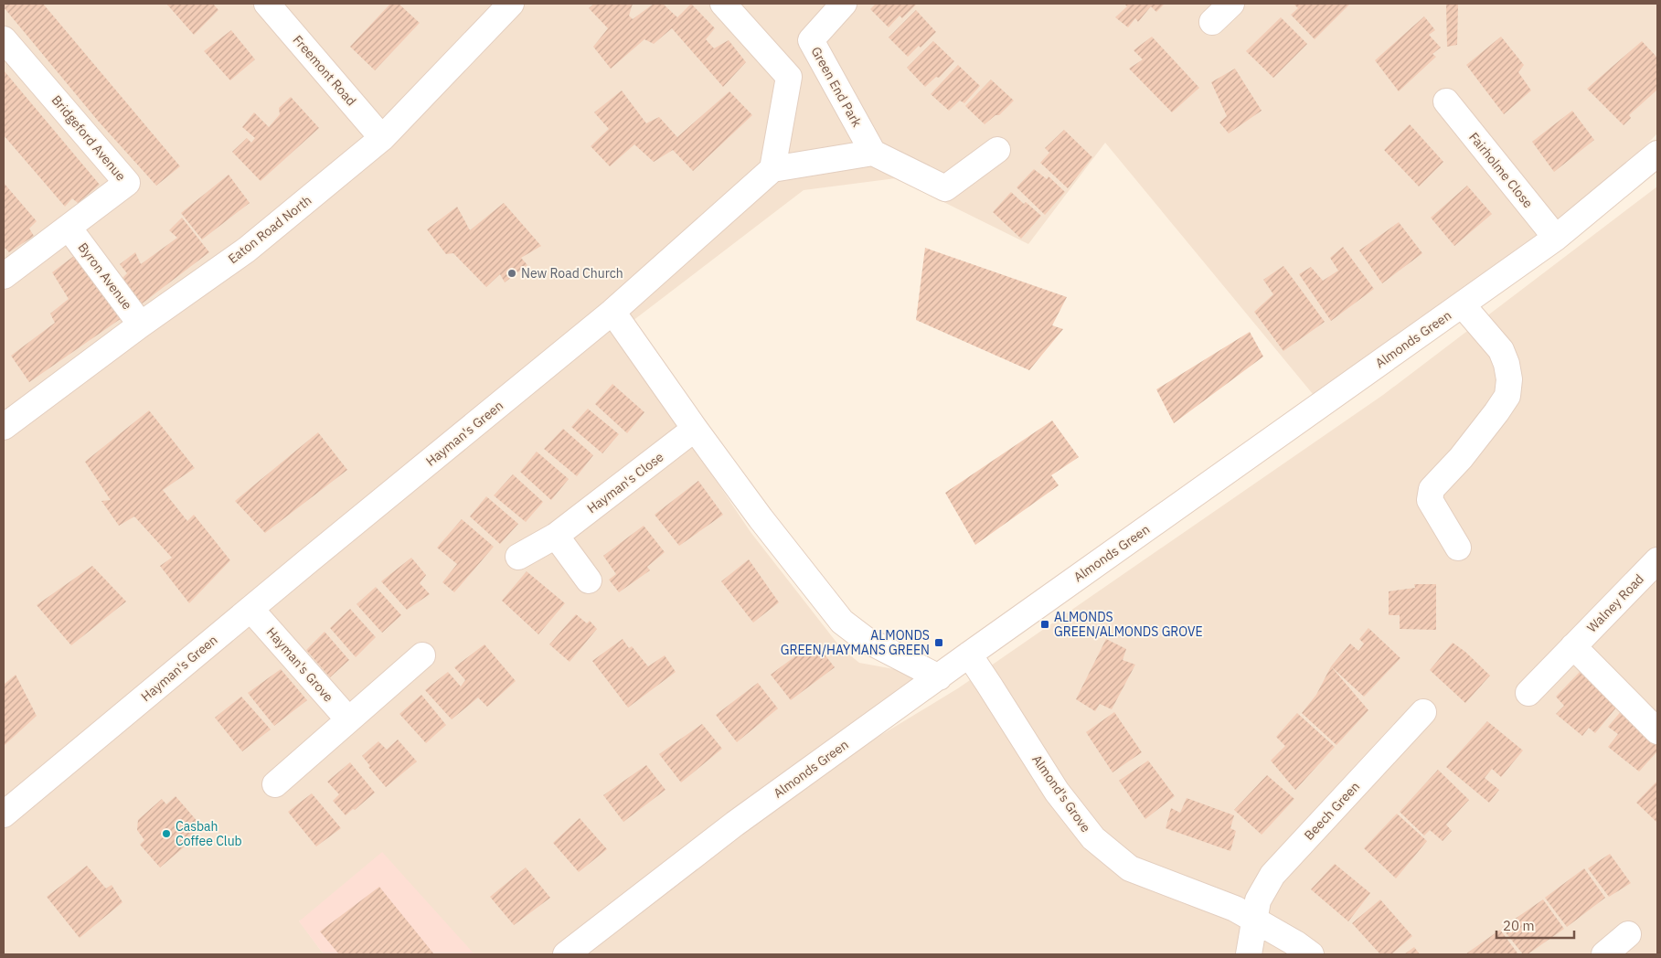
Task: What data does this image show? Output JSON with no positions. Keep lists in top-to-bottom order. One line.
{"streets":{"street":["Freemont Road","Green End Park","Bridgeford Avenue","Fairholme Close","Eaton Road North","Byron Avenue","Almonds Green","Hayman's Green","Hayman's Close","Walney Road","Hayman's Grove","Almond's Grove","Beech Green"]},"crossings":[["Freemont Road","Eaton Road North"],["Bridgeford Avenue","Byron Avenue"],["Fairholme Close","Almonds Green"],["Eaton Road North","Byron Avenue"],["Almonds Green","Almond's Grove"],["Hayman's Green","Hayman's Grove"],["Almond's Grove","Beech Green"]],"places":{"other":["New Road Church","Casbah Coffee Club"],"transit":["ALMONDS GREEN/ALMONDS GROVE","ALMONDS GREEN/HAYMANS GREEN"]},"scale_bar":"20 m"}
